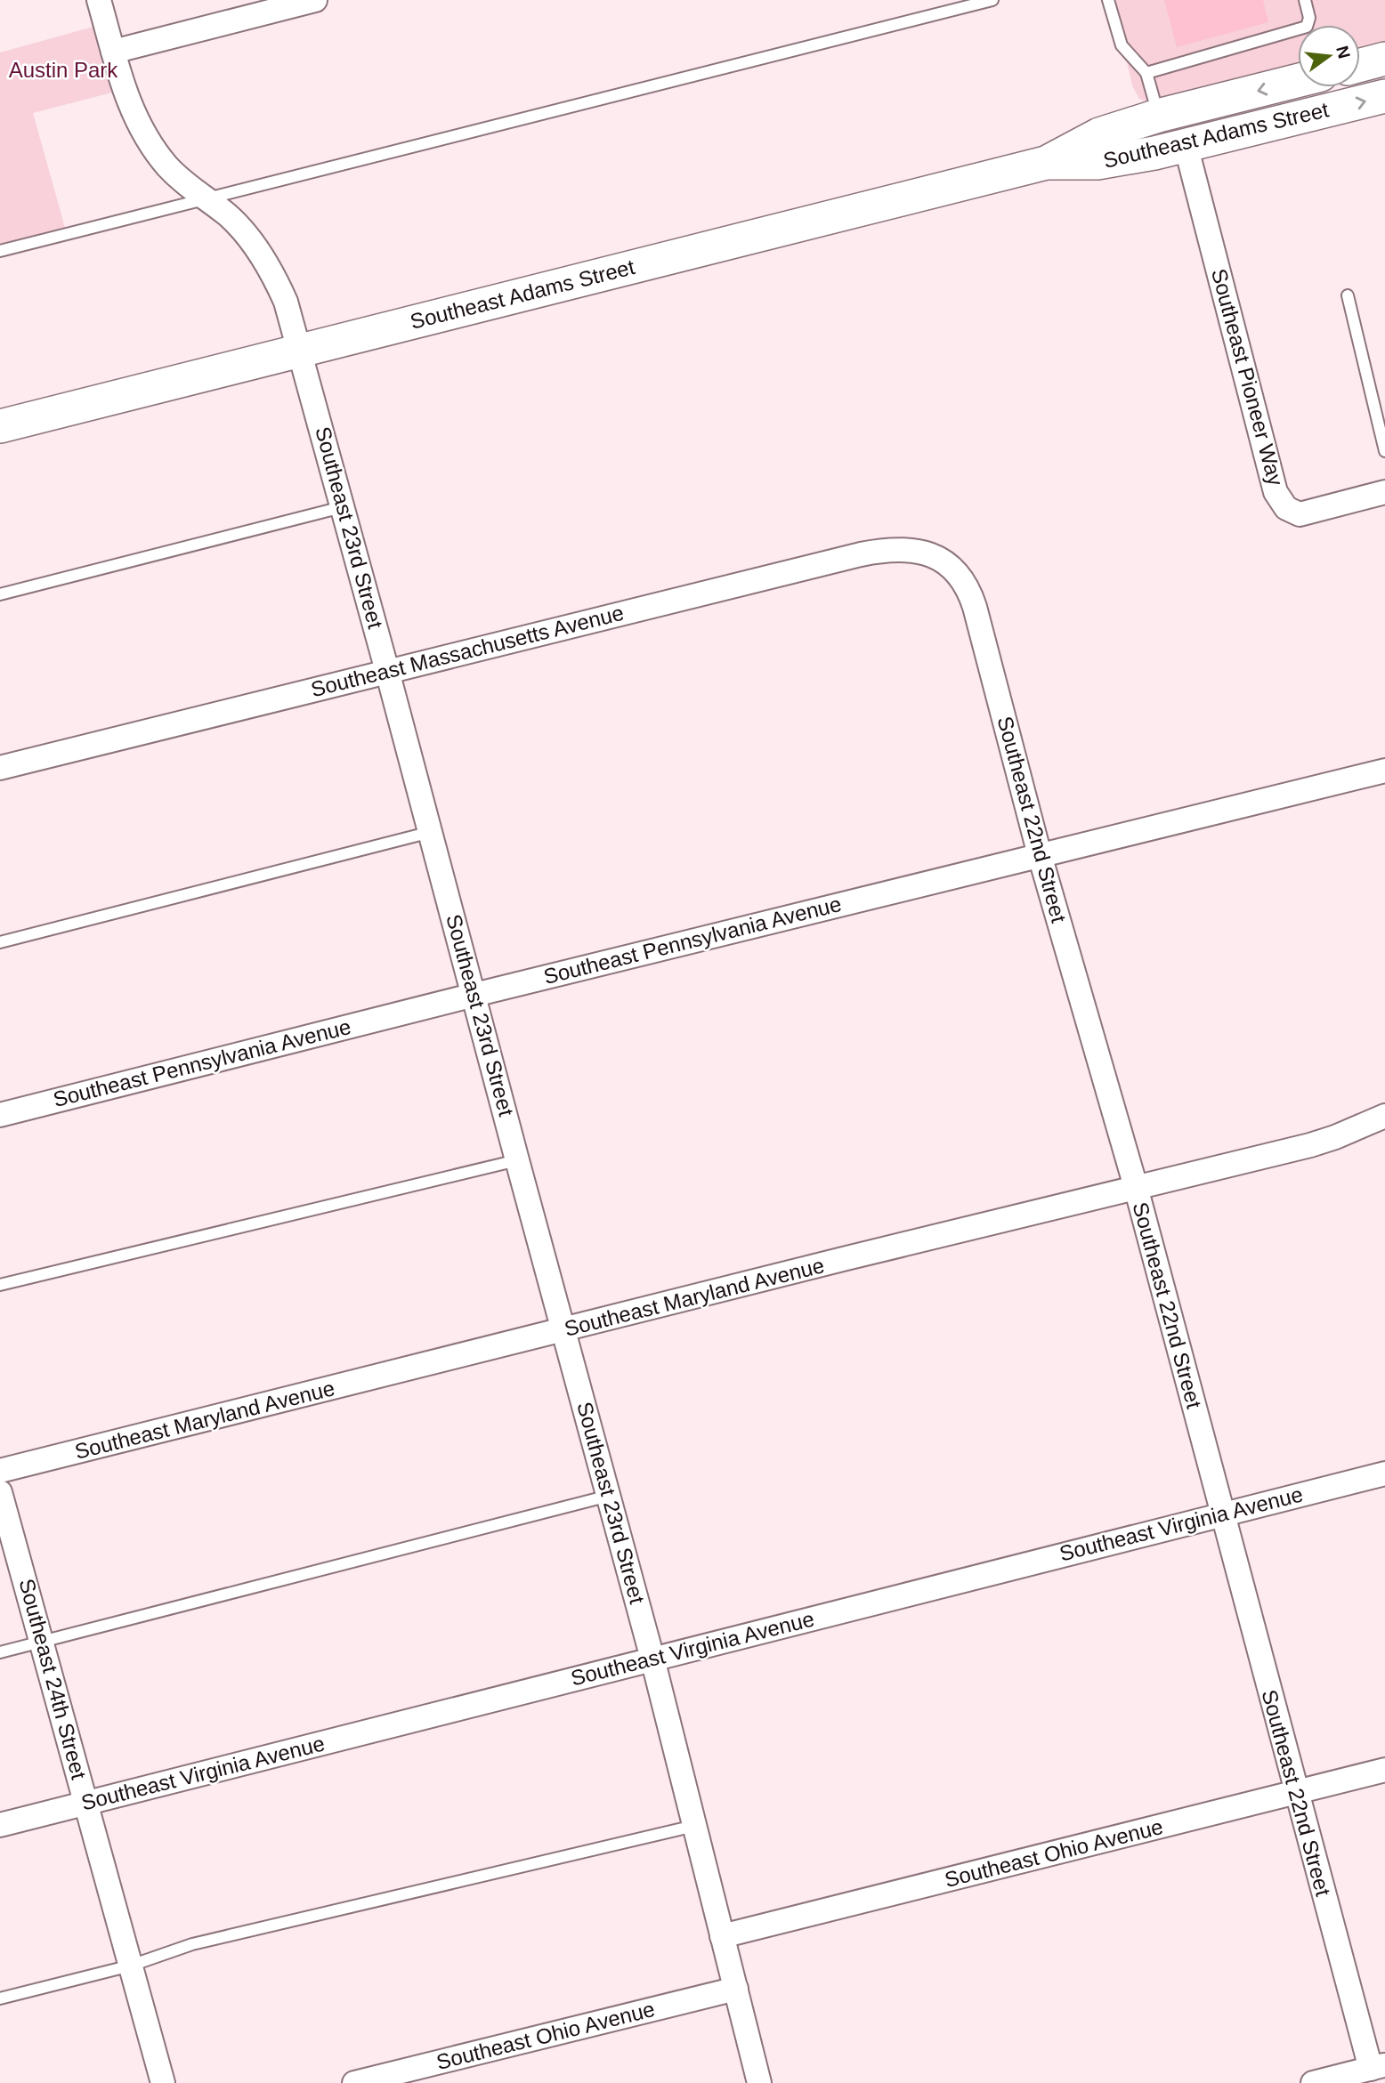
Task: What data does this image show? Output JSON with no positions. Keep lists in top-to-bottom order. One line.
{"streets":{"main road":["Southeast Adams Street"],"street":["Southeast Pioneer Way","Southeast 23rd Street","Southeast Massachusetts Avenue","Southeast 22nd Street","Southeast Pennsylvania Avenue","Southeast Maryland Avenue","Southeast Virginia Avenue","Southeast 24th Street","Southeast Ohio Avenue"]},"crossings":[["Southeast Adams Street","Southeast Pioneer Way"],["Southeast Adams Street","Southeast 23rd Street"],["Southeast 23rd Street","Southeast Massachusetts Avenue"],["Southeast 23rd Street","Southeast Pennsylvania Avenue"],["Southeast 23rd Street","Southeast Maryland Avenue"],["Southeast 23rd Street","Southeast Virginia Avenue"],["Southeast 23rd Street","Southeast Ohio Avenue"],["Southeast Massachusetts Avenue","Southeast 22nd Street"],["Southeast 22nd Street","Southeast Pennsylvania Avenue"],["Southeast 22nd Street","Southeast Maryland Avenue"],["Southeast 22nd Street","Southeast Virginia Avenue"],["Southeast 22nd Street","Southeast Ohio Avenue"],["Southeast Virginia Avenue","Southeast 24th Street"]],"parks":["Austin Park"],"north":"right"}
